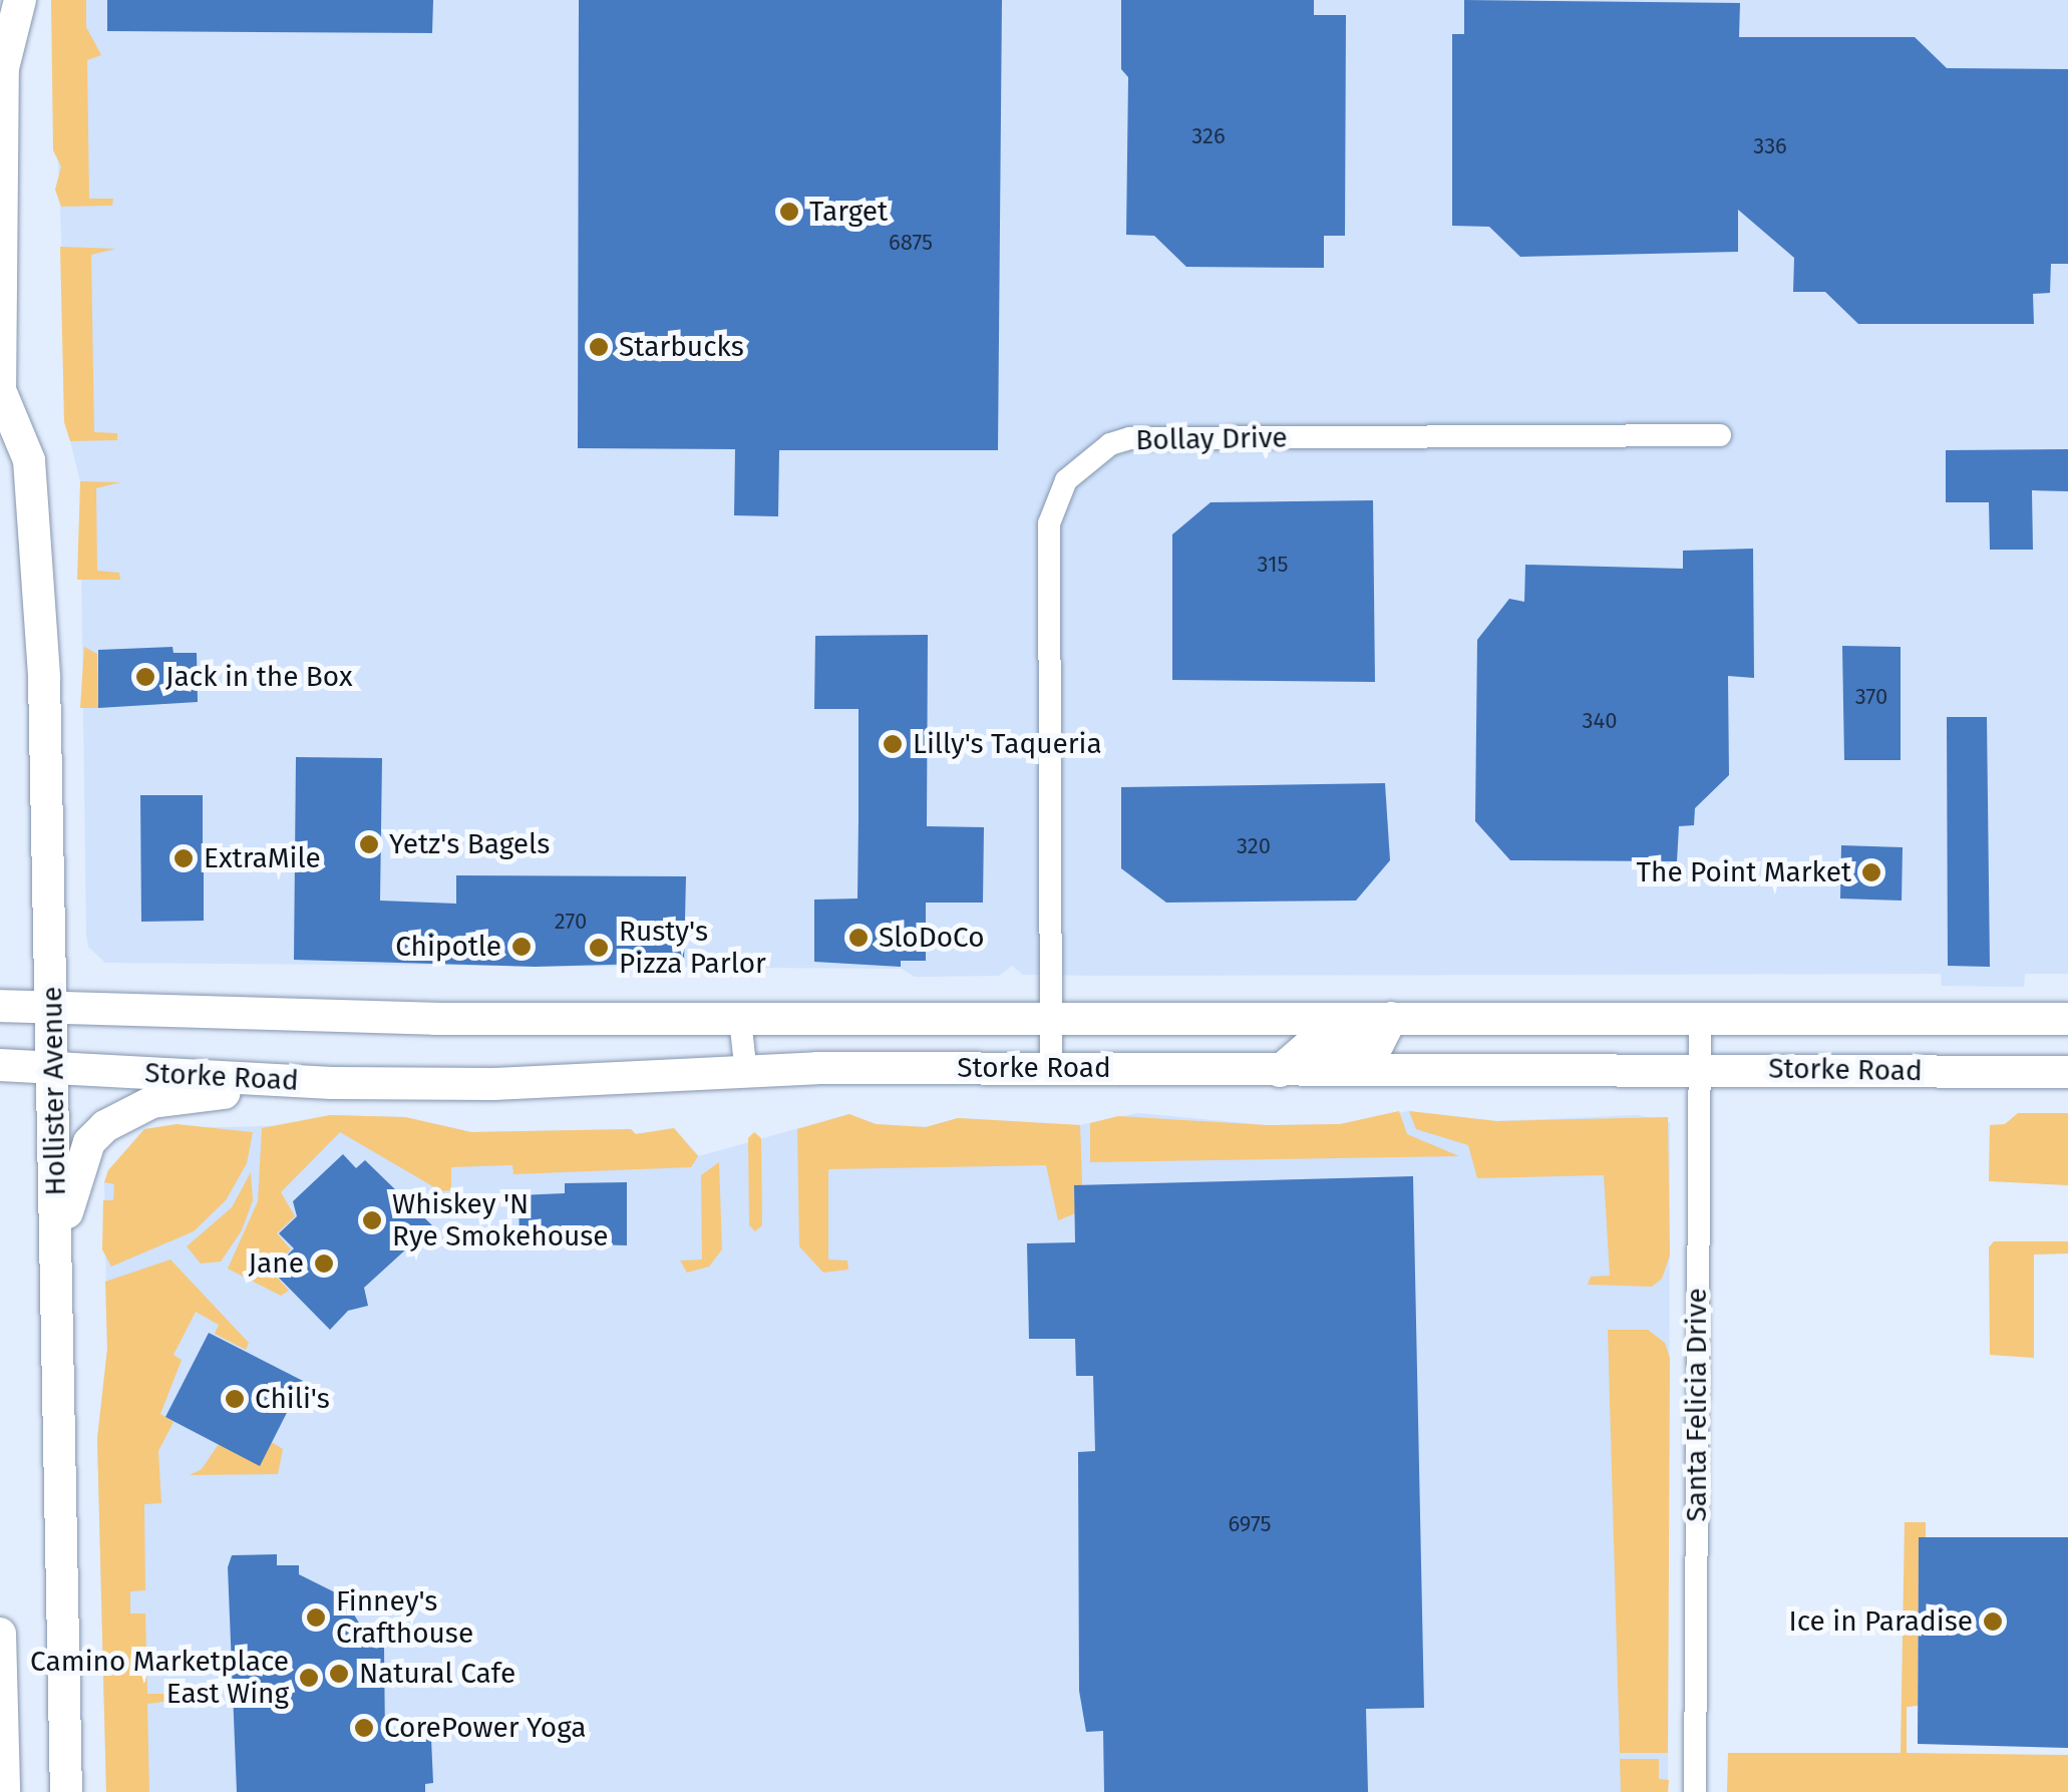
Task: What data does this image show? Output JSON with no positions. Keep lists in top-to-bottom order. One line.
{"streets":{"main road":["Storke Road","Hollister Avenue"],"street":["Bollay Drive","Santa Felicia Drive"]},"crossings":[["Bollay Drive","Storke Road"],["Storke Road","Hollister Avenue"],["Storke Road","Santa Felicia Drive"]],"places":["Target","Starbucks","Jack in the Box","Lilly's Taqueria","Yetz's Bagels","ExtraMile","The Point Market","SloDoCo","Chipotle","Rusty's Pizza Parlor","Whiskey 'N Rye Smokehouse","Jane","Chili's","Finney's Crafthouse","Ice in Paradise","Natural Cafe","Camino Marketplace East Wing","CorePower Yoga"],"house_numbers":["326","336","6875","315","370","340","320","270","6975"]}
